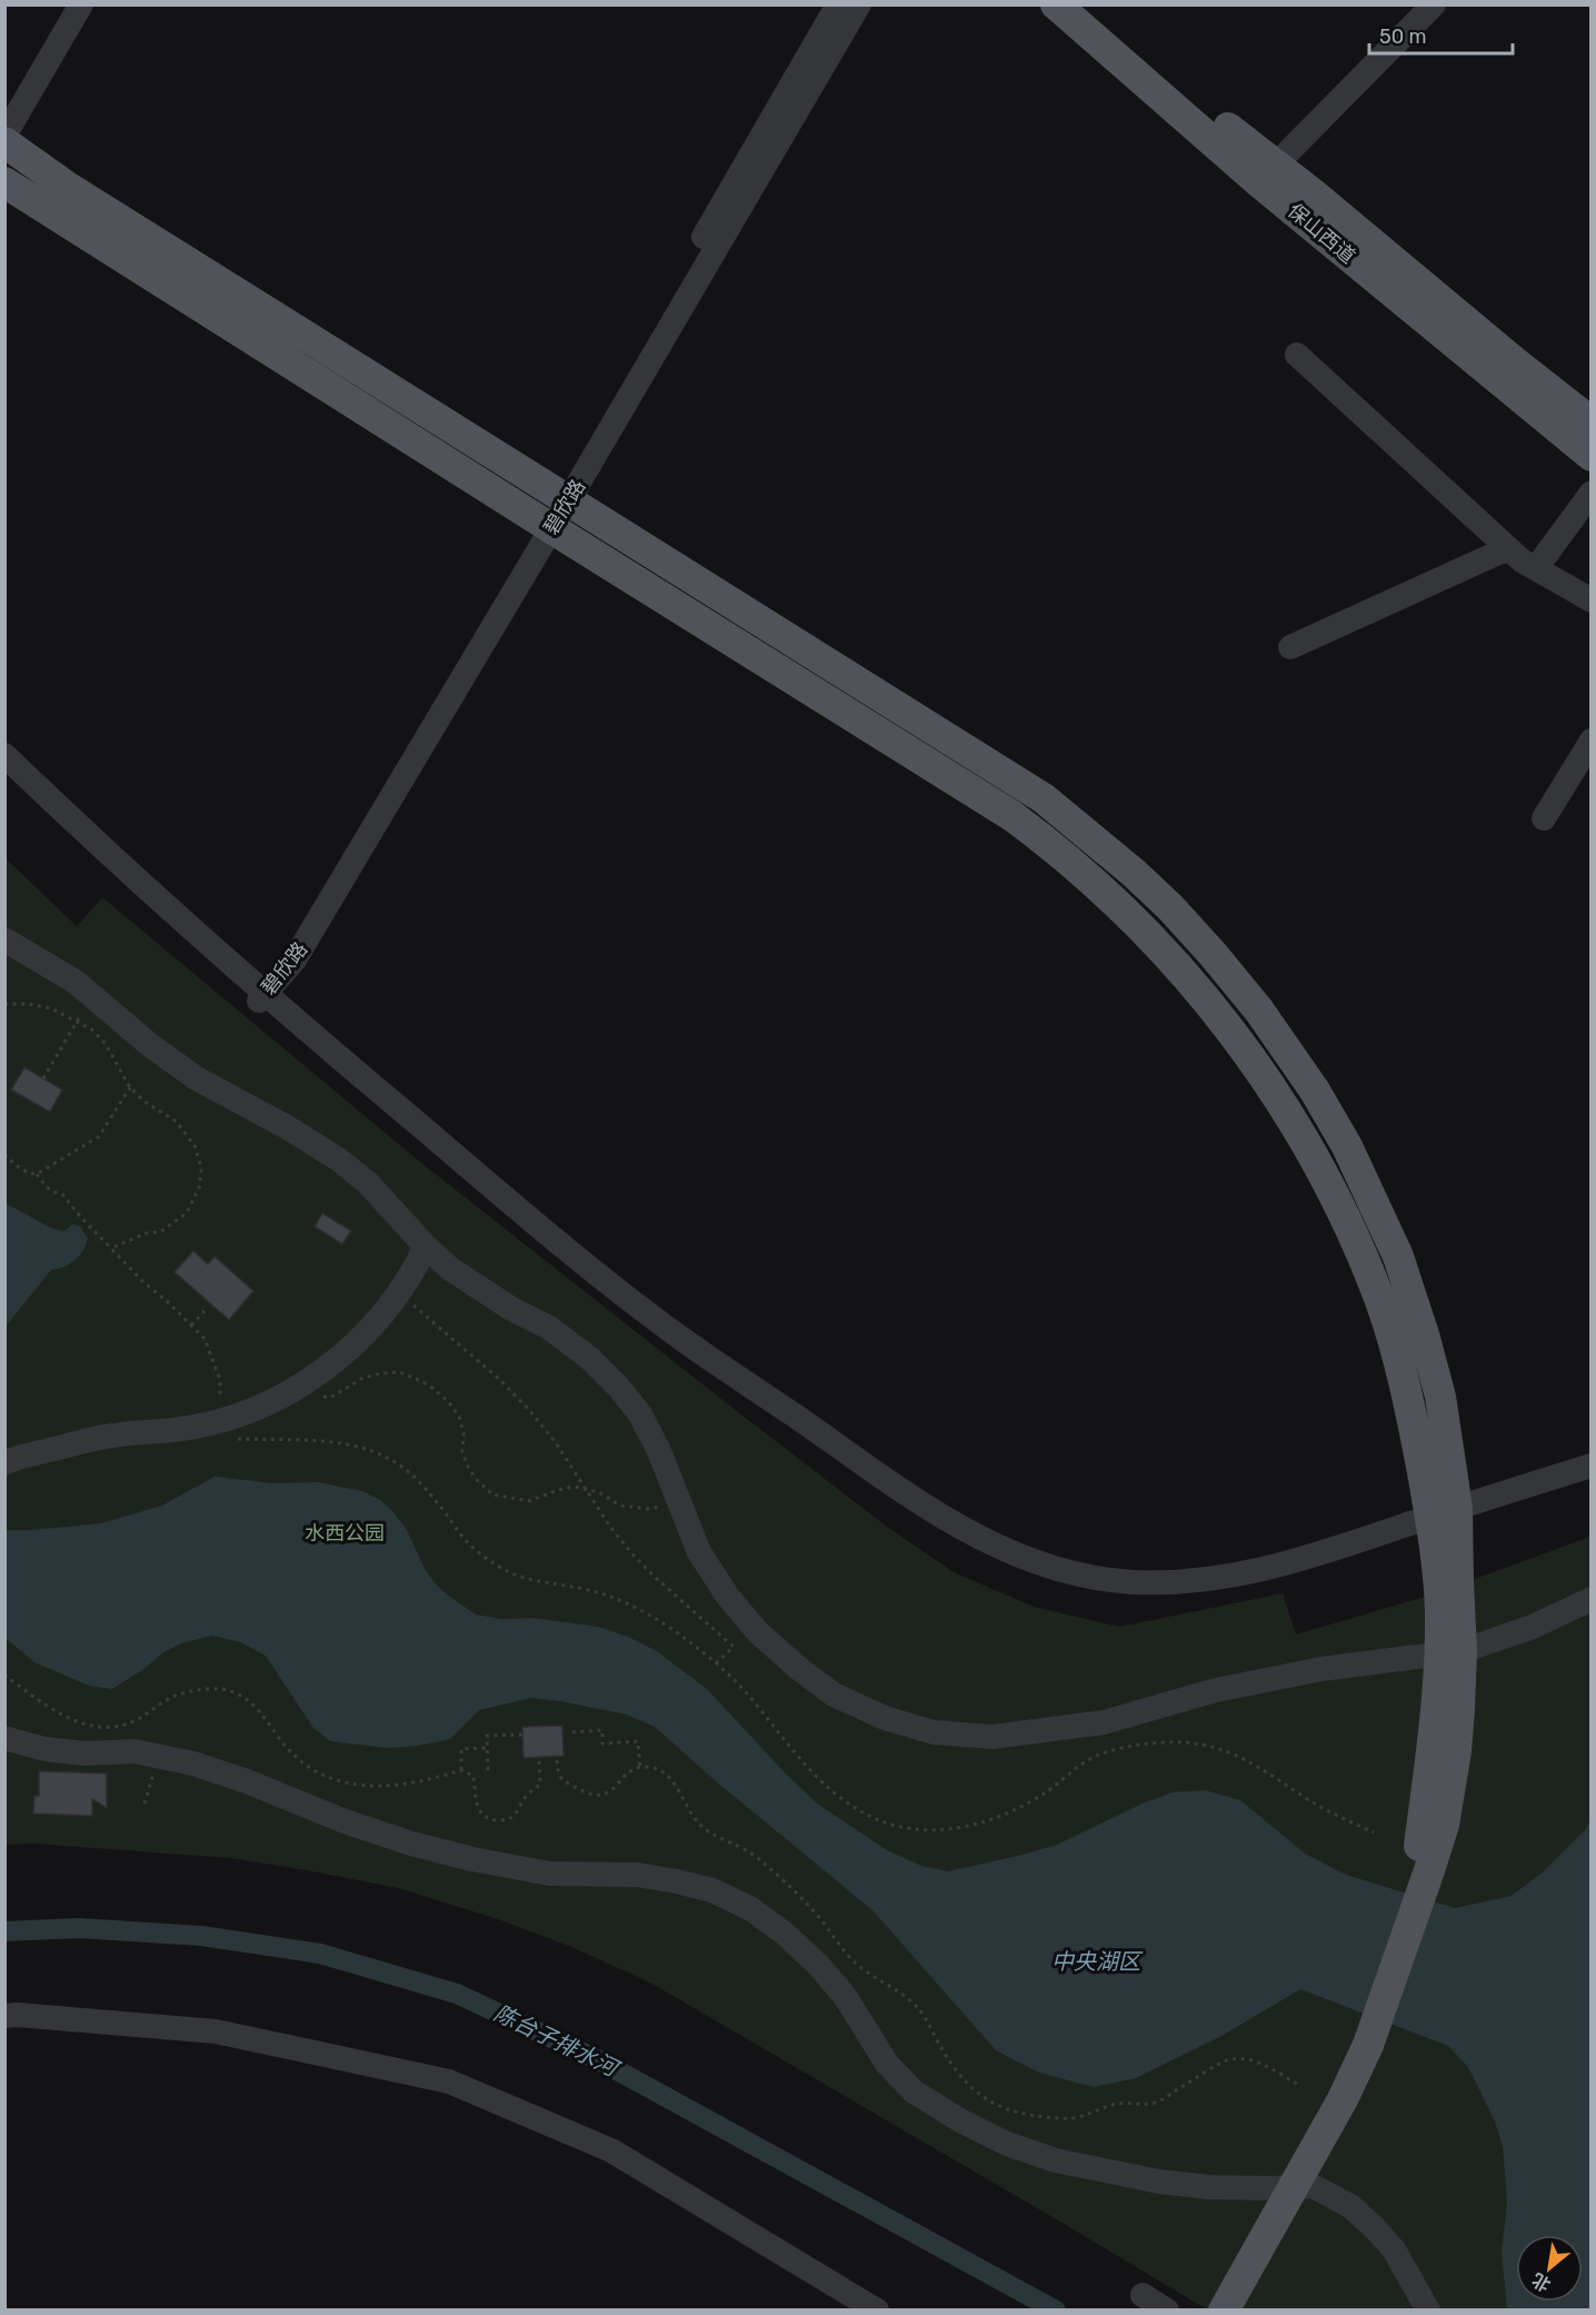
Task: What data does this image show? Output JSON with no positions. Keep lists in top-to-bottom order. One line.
{"streets":{"main road":["保山西道"],"street":["碧欣路"]},"water":["中央湖区","陈台子排水河"],"parks":["水西公园"],"scale_bar":"50 m","north":"bottom left"}
